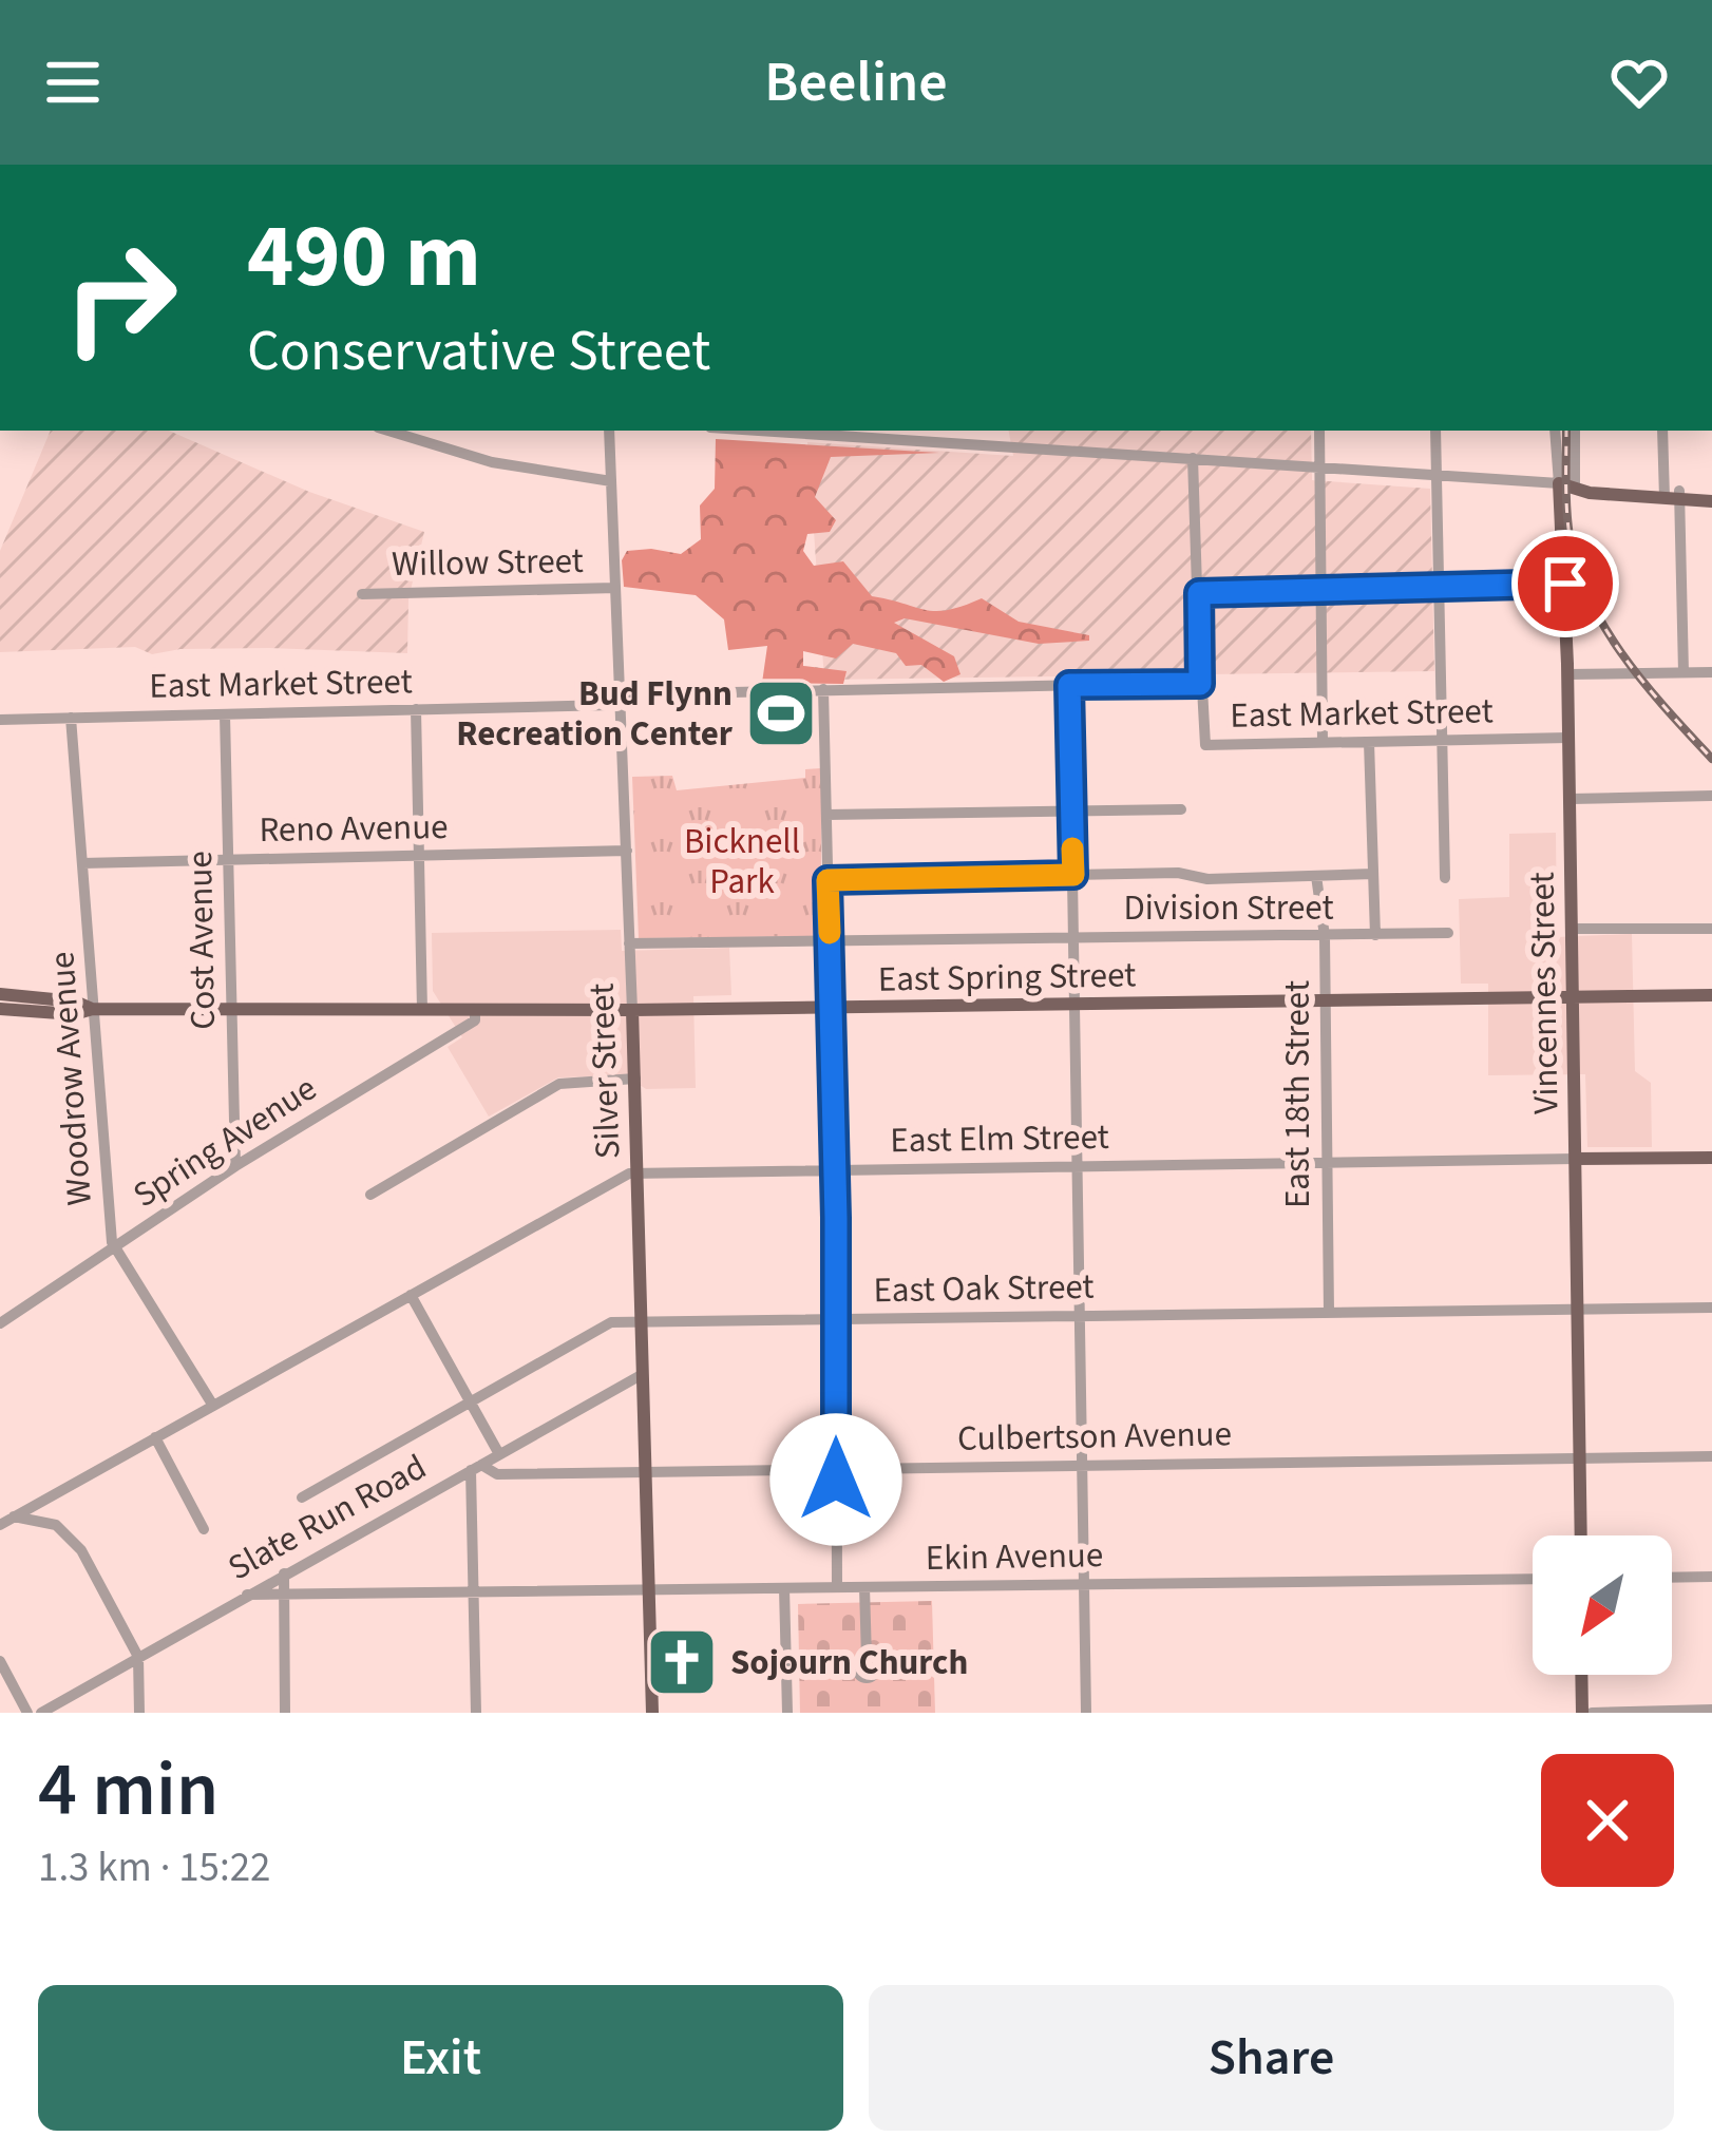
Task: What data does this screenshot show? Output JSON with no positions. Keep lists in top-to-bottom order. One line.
{"streets":{"main road":["East Spring Street","Vincennes Street","Silver Street","East Elm Street"],"street":["Willow Street","East Market Street","Reno Avenue","Division Street","Cost Avenue","Woodrow Avenue","East 18th Street","Spring Avenue","East Oak Street","Culbertson Avenue","Slate Run Road","Ekin Avenue"]},"crossings":[["Willow Street","Silver Street"],["East Market Street","Cost Avenue"],["East Market Street","Vincennes Street"],["East Market Street","Silver Street"],["East Market Street","Woodrow Avenue"],["Reno Avenue","Cost Avenue"],["Reno Avenue","Silver Street"],["Reno Avenue","Woodrow Avenue"],["Division Street","Silver Street"],["Division Street","East 18th Street"],["Cost Avenue","East Spring Street"],["Cost Avenue","Spring Avenue"],["East Spring Street","Vincennes Street"],["East Spring Street","Silver Street"],["East Spring Street","Woodrow Avenue"],["East Spring Street","East 18th Street"],["East Spring Street","Spring Avenue"],["Vincennes Street","East Elm Street"],["Vincennes Street","East Oak Street"],["Vincennes Street","Culbertson Avenue"],["Silver Street","East Elm Street"],["Silver Street","East Oak Street"],["Silver Street","Culbertson Avenue"],["Silver Street","Slate Run Road"],["Silver Street","Ekin Avenue"],["Woodrow Avenue","East Elm Street"],["Woodrow Avenue","Spring Avenue"],["East 18th Street","East Elm Street"],["East 18th Street","East Oak Street"],["Culbertson Avenue","Slate Run Road"],["Slate Run Road","Ekin Avenue"]],"parks":["Bicknell Park"],"places":{"sports":["Bud Flynn Recreation Center"],"church":["Sojourn Church"]},"north":"bottom left","page":{"header":"Beeline","turn":["490 m","Conservative Street"],"heading":["4 min","1.3 km · 15:22"],"buttons":["Exit","Share"]}}
